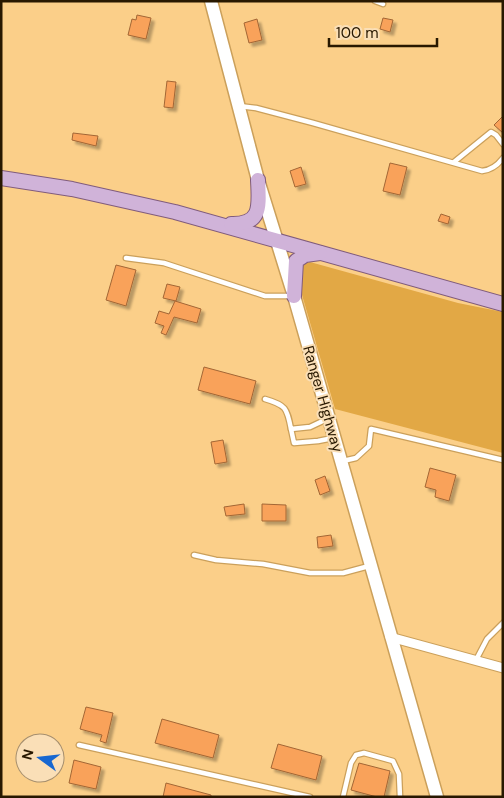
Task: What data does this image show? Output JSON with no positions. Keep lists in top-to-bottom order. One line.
{"streets":{"main road":["Ranger Highway"]},"scale_bar":"100 m","north":"left"}
